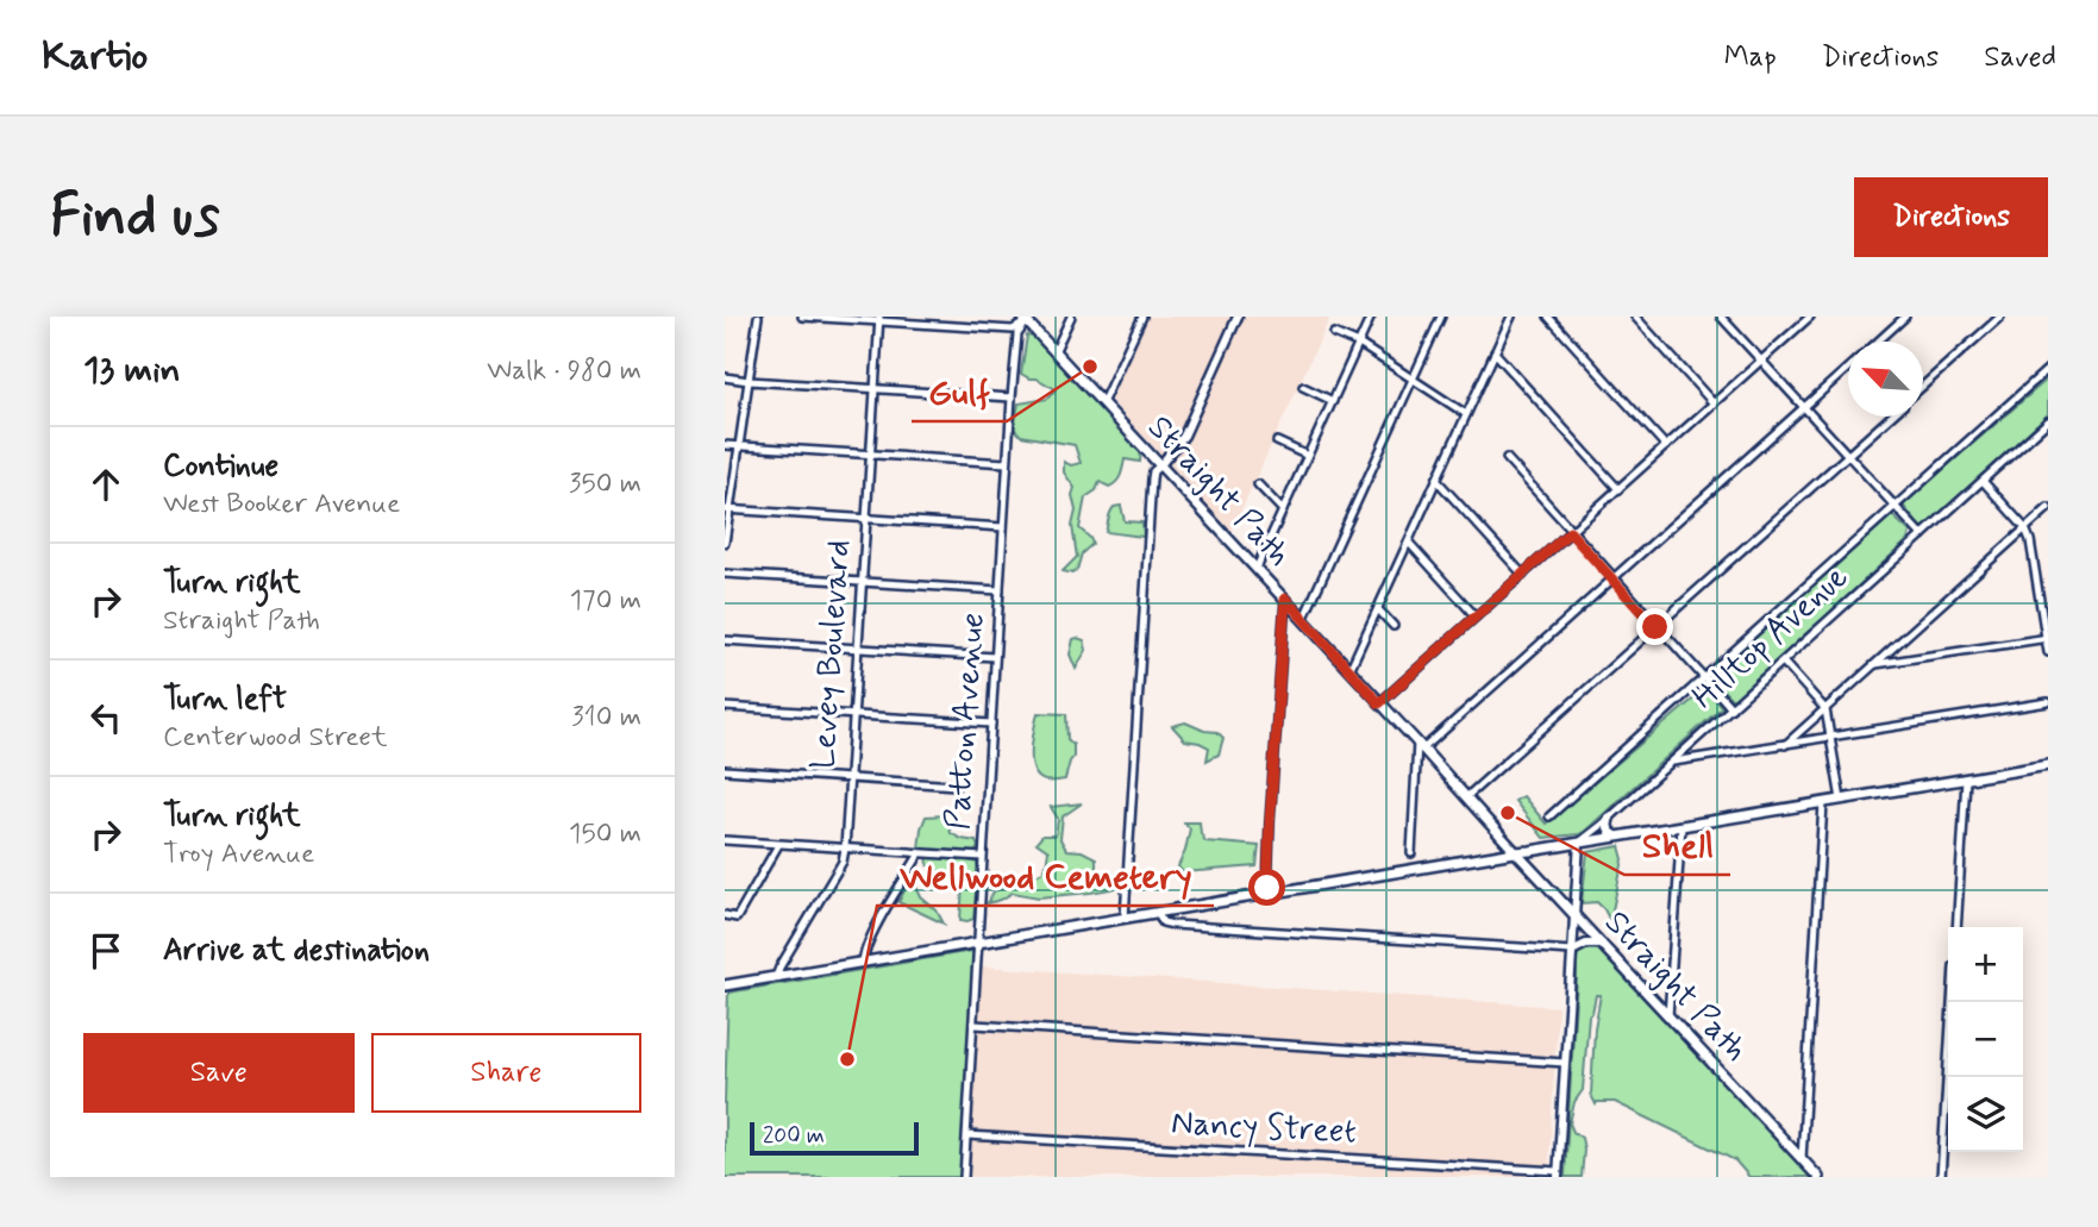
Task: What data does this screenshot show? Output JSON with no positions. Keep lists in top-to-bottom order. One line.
{"streets":{"main road":["Straight Path"],"street":["Hilltop Avenue","Levey Boulevard","Patton Avenue","Nancy Street"]},"crossings":[["Straight Path","Patton Avenue"],["Patton Avenue","Nancy Street"]],"places":["Gulf","Shell","Wellwood Cemetery"],"scale_bar":"200 m","north":"top left","page":{"header":"Kartio","nav":["Map","Directions","Saved"],"buttons":["Directions",["Save","Share"]],"title":"Find us","heading":["13 min","Walk · 980 m"],"list":[["Continue","West Booker Avenue","350 m"],["Turn right","Straight Path","170 m"],["Turn left","Centerwood Street","310 m"],["Turn right","Troy Avenue","150 m"],"Arrive at destination"],"map_buttons":["+","−"],"scale":"200 m"}}
